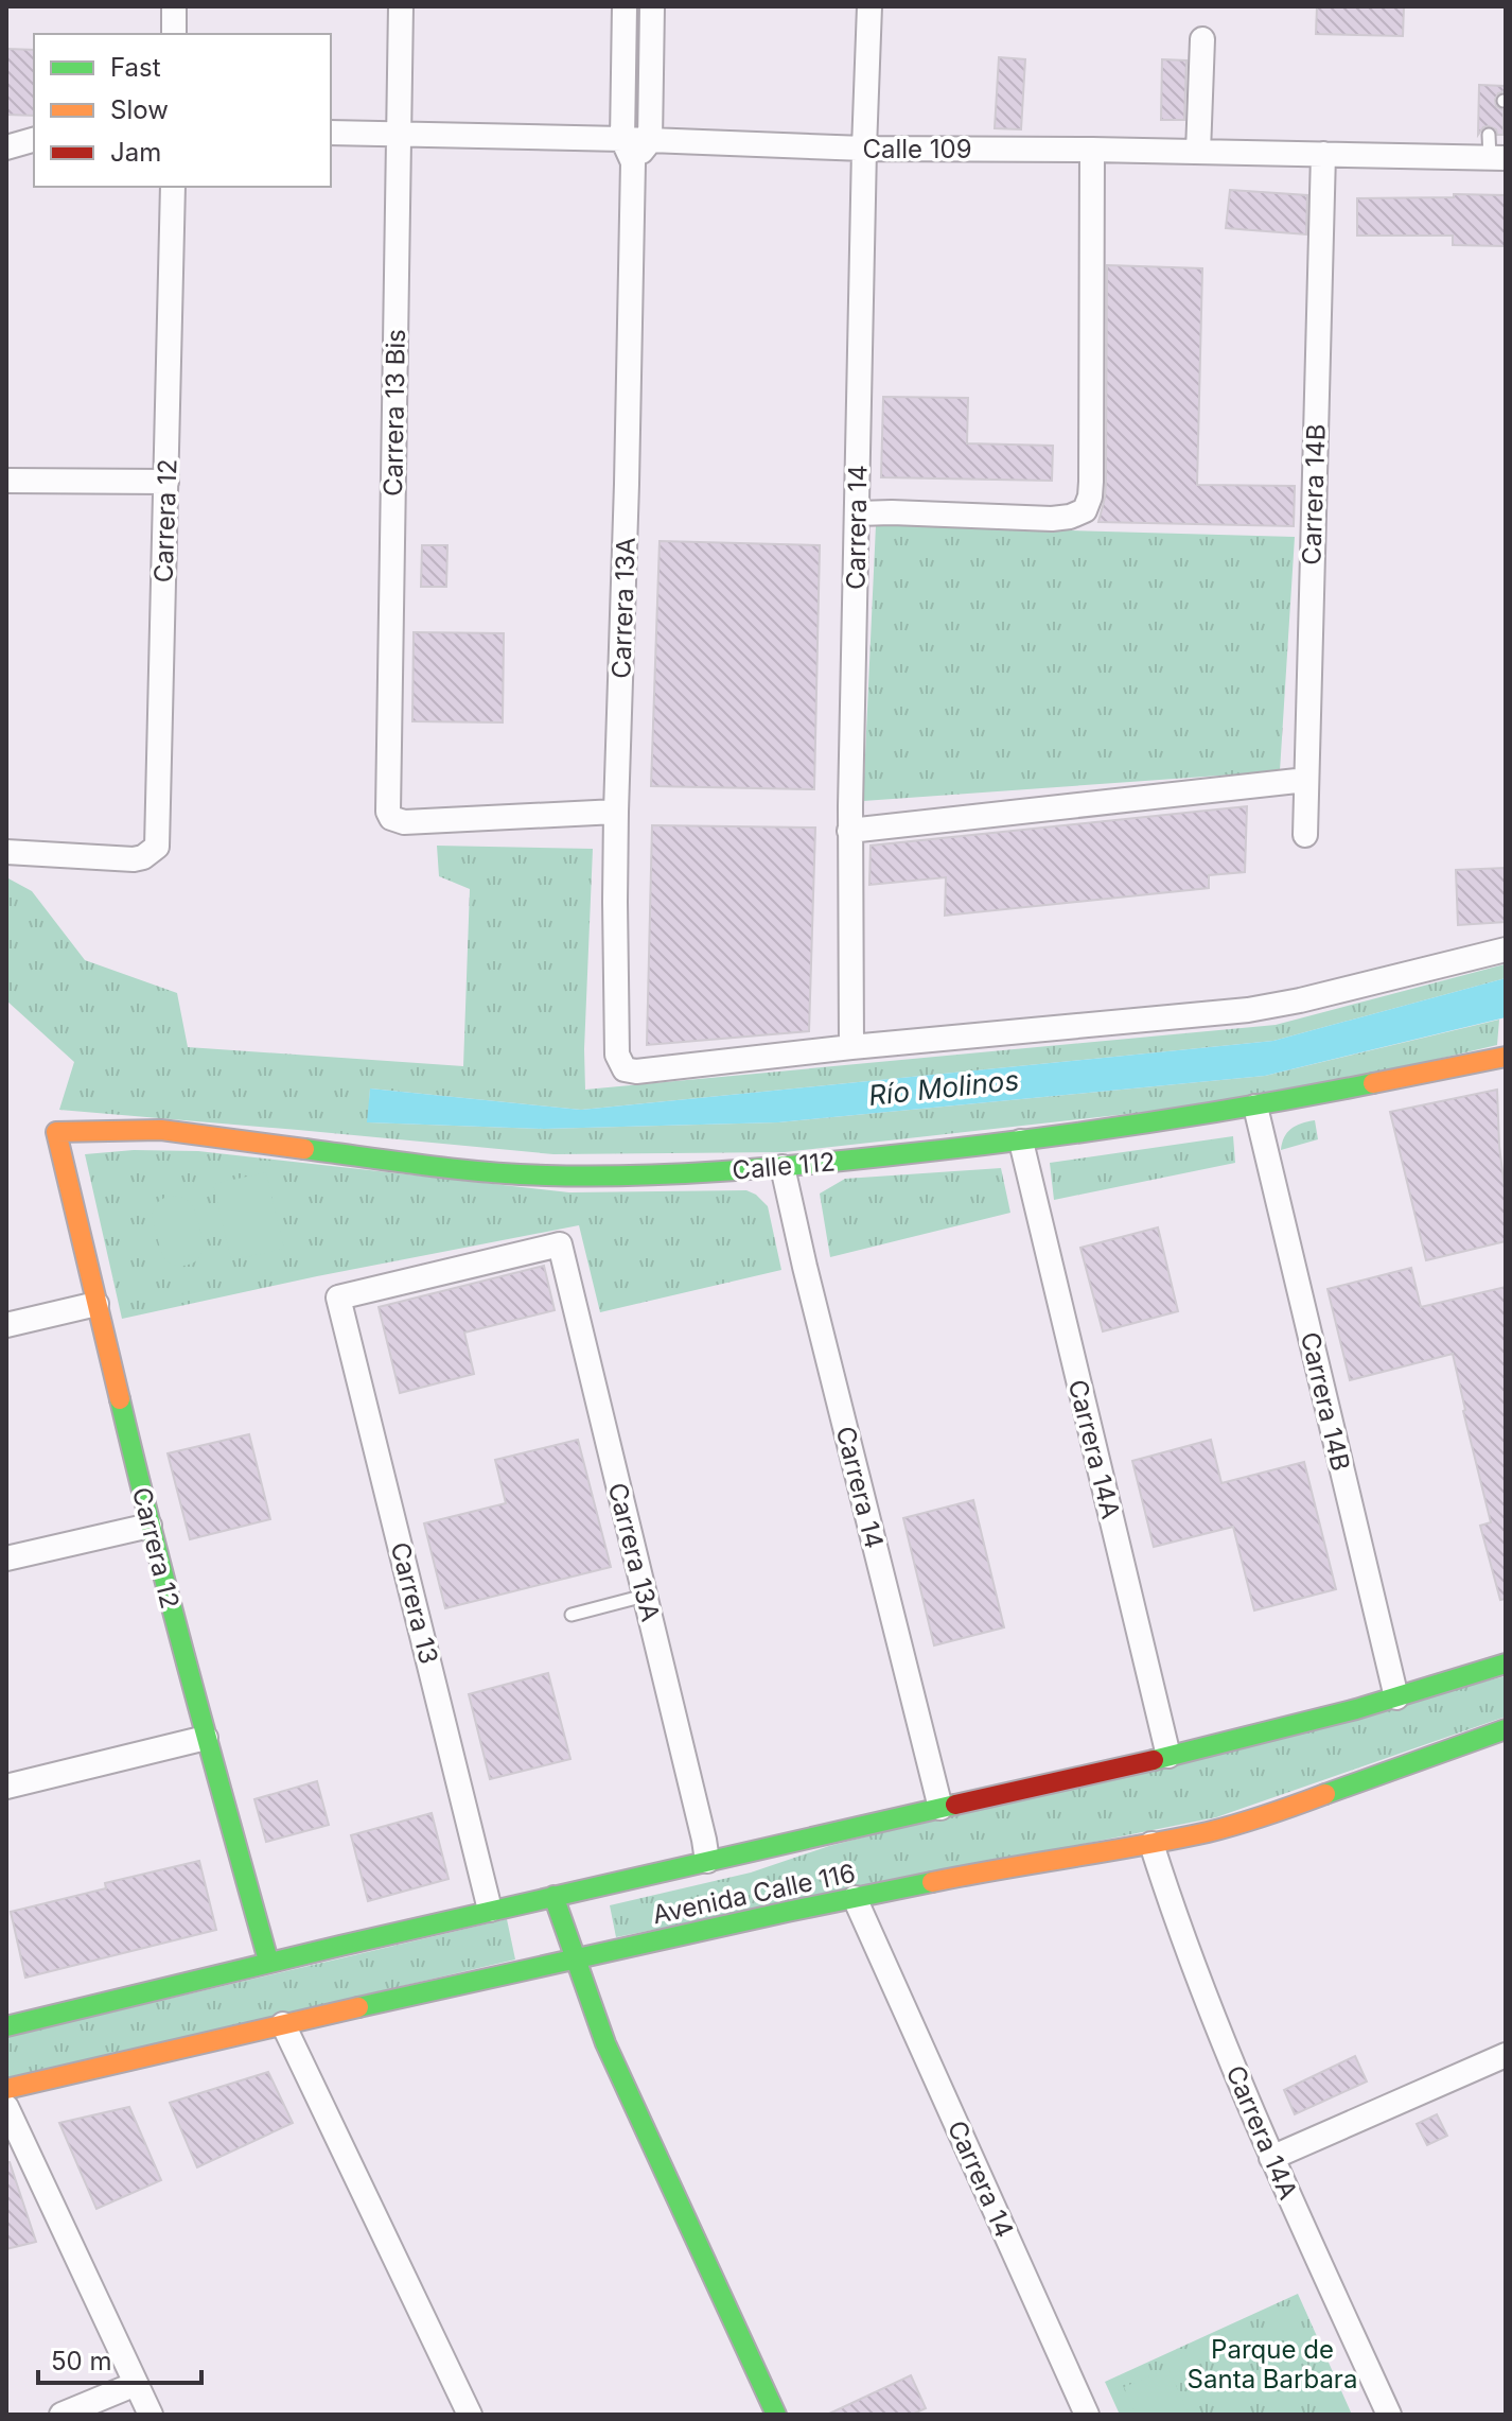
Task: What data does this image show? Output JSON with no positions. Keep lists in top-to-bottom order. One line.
{"streets":{"main road":["Carrera 12","Calle 112","Avenida Calle 116"],"street":["Calle 109","Carrera 13 Bis","Carrera 14B","Carrera 14","Carrera 13A","Carrera 14A","Carrera 13"]},"crossings":[["Calle 109","Carrera 13 Bis"],["Calle 109","Carrera 14B"],["Calle 109","Carrera 14"],["Calle 109","Carrera 13A"],["Carrera 13 Bis","Carrera 13A"],["Carrera 14B","Calle 112"],["Carrera 14B","Avenida Calle 116"],["Carrera 12","Calle 112"],["Carrera 12","Avenida Calle 116"],["Carrera 14","Carrera 13A"],["Carrera 14","Calle 112"],["Carrera 14","Avenida Calle 116"],["Carrera 13A","Carrera 13"],["Carrera 13A","Avenida Calle 116"],["Calle 112","Carrera 14A"],["Carrera 14A","Avenida Calle 116"],["Carrera 13","Avenida Calle 116"]],"water":["Río Molinos"],"parks":["Parque de Santa Barbara"],"legend":["Fast","Slow","Jam"],"scale_bar":"50 m"}
